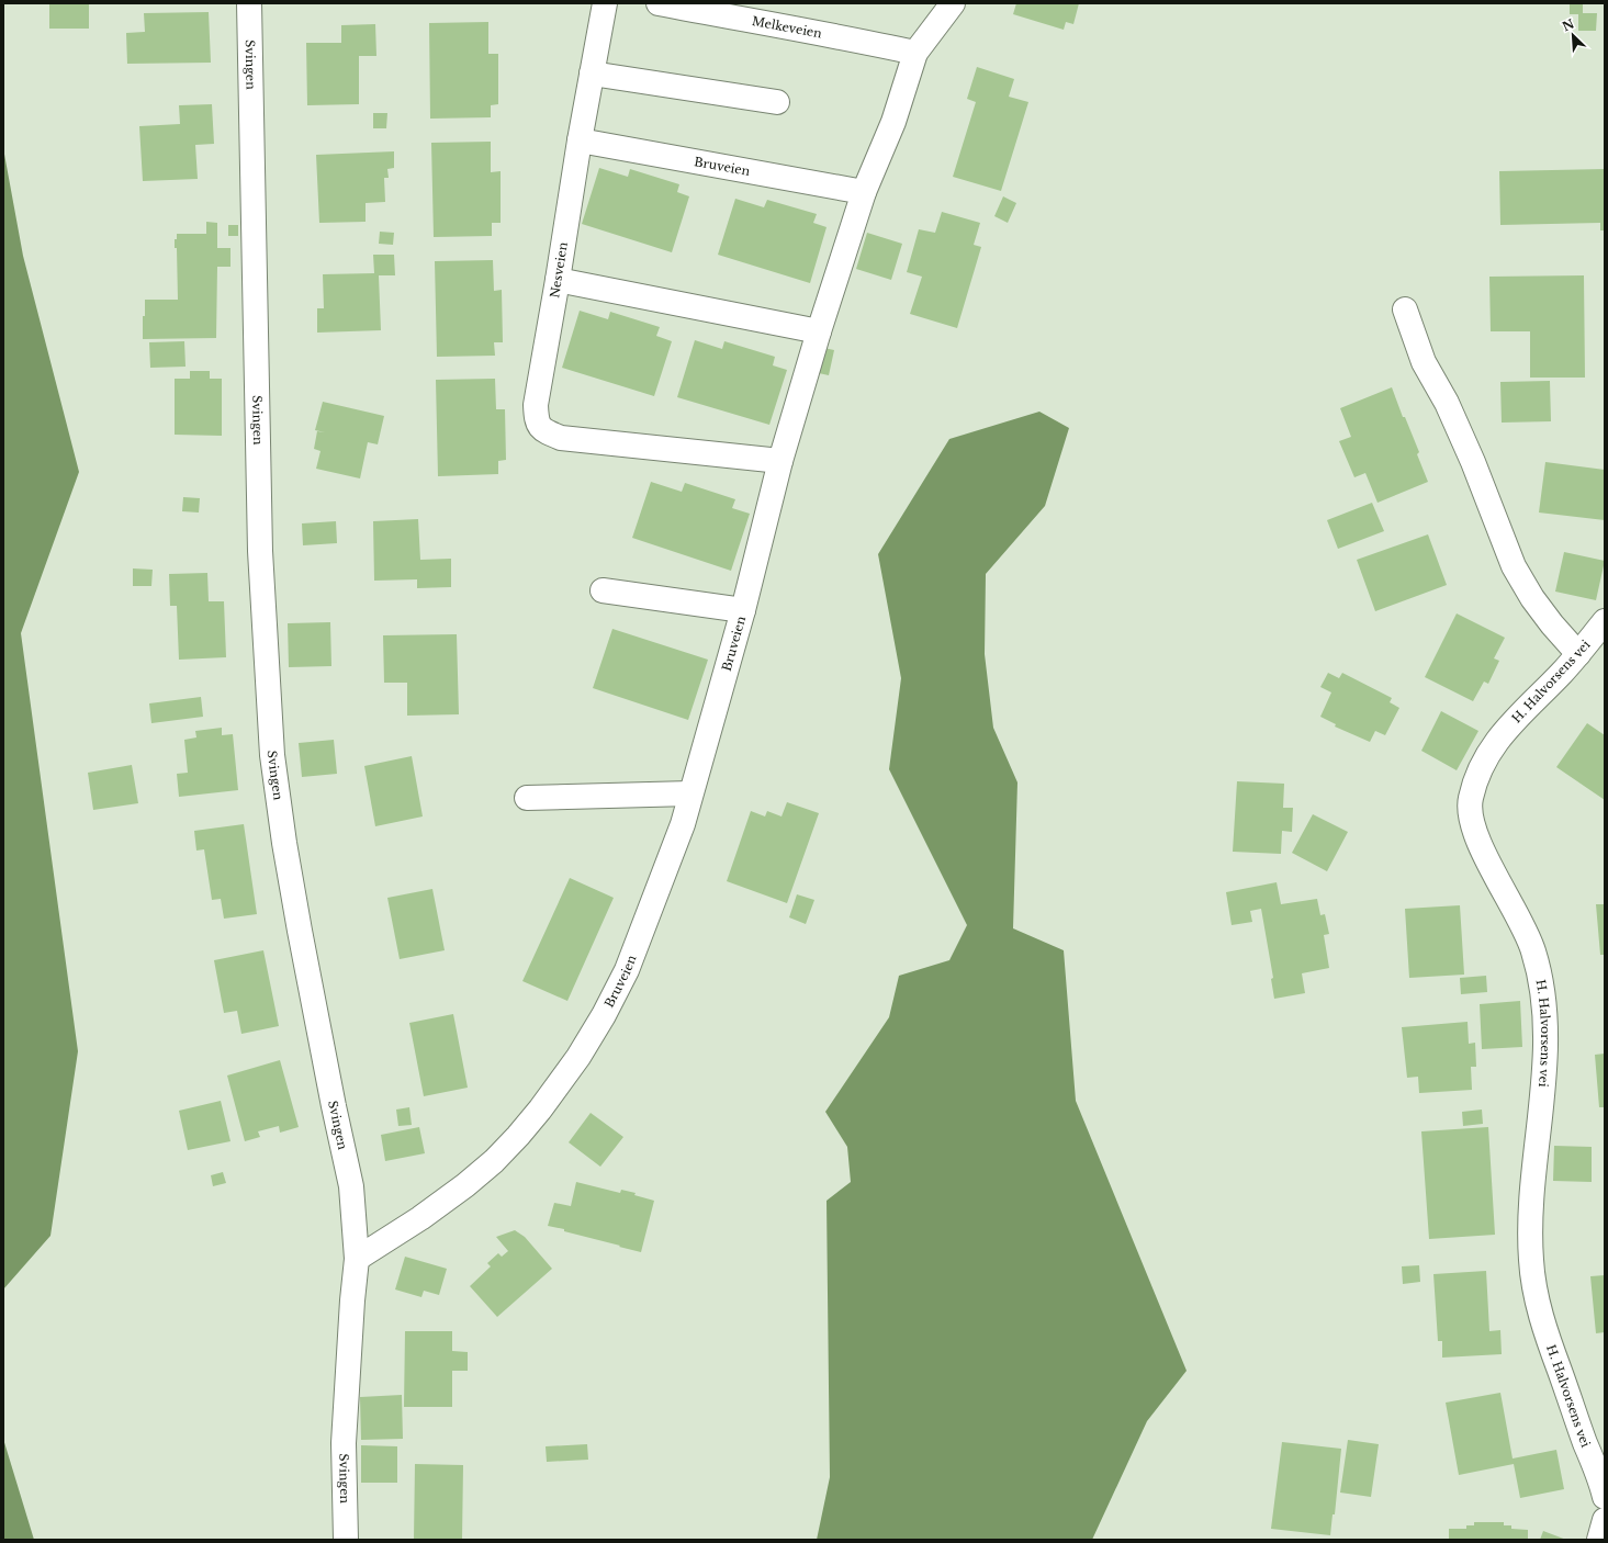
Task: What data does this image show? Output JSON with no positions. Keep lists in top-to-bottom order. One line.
{"streets":{"street":["Melkeveien","Svingen","Bruveien","Nesveien","H. Halvorsens vei"]},"crossings":[["Melkeveien","Bruveien"],["Svingen","Bruveien"],["Bruveien","Nesveien"]],"north":"top left"}
